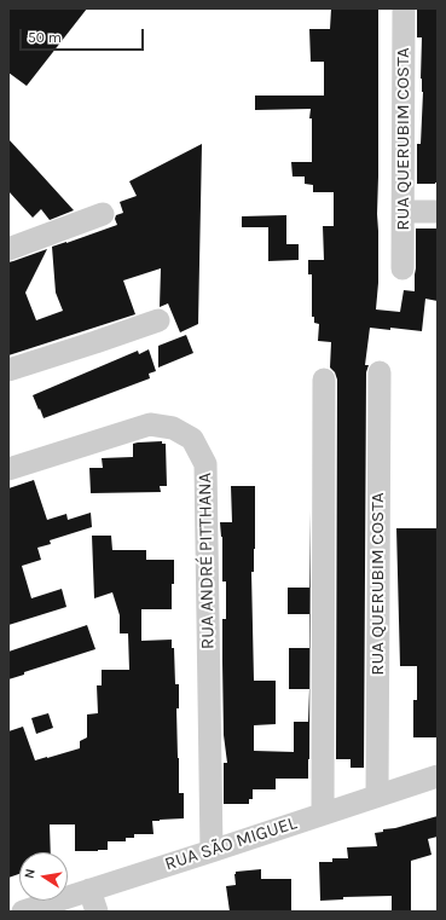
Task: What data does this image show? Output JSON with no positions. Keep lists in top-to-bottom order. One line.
{"streets":{"street":["RUA QUERUBIM COSTA","RUA ANDRÉ PITTHANA","RUA SÃO MIGUEL"]},"crossings":[["RUA QUERUBIM COSTA","RUA SÃO MIGUEL"],["RUA ANDRÉ PITTHANA","RUA SÃO MIGUEL"]],"scale_bar":"50 m","north":"left"}
